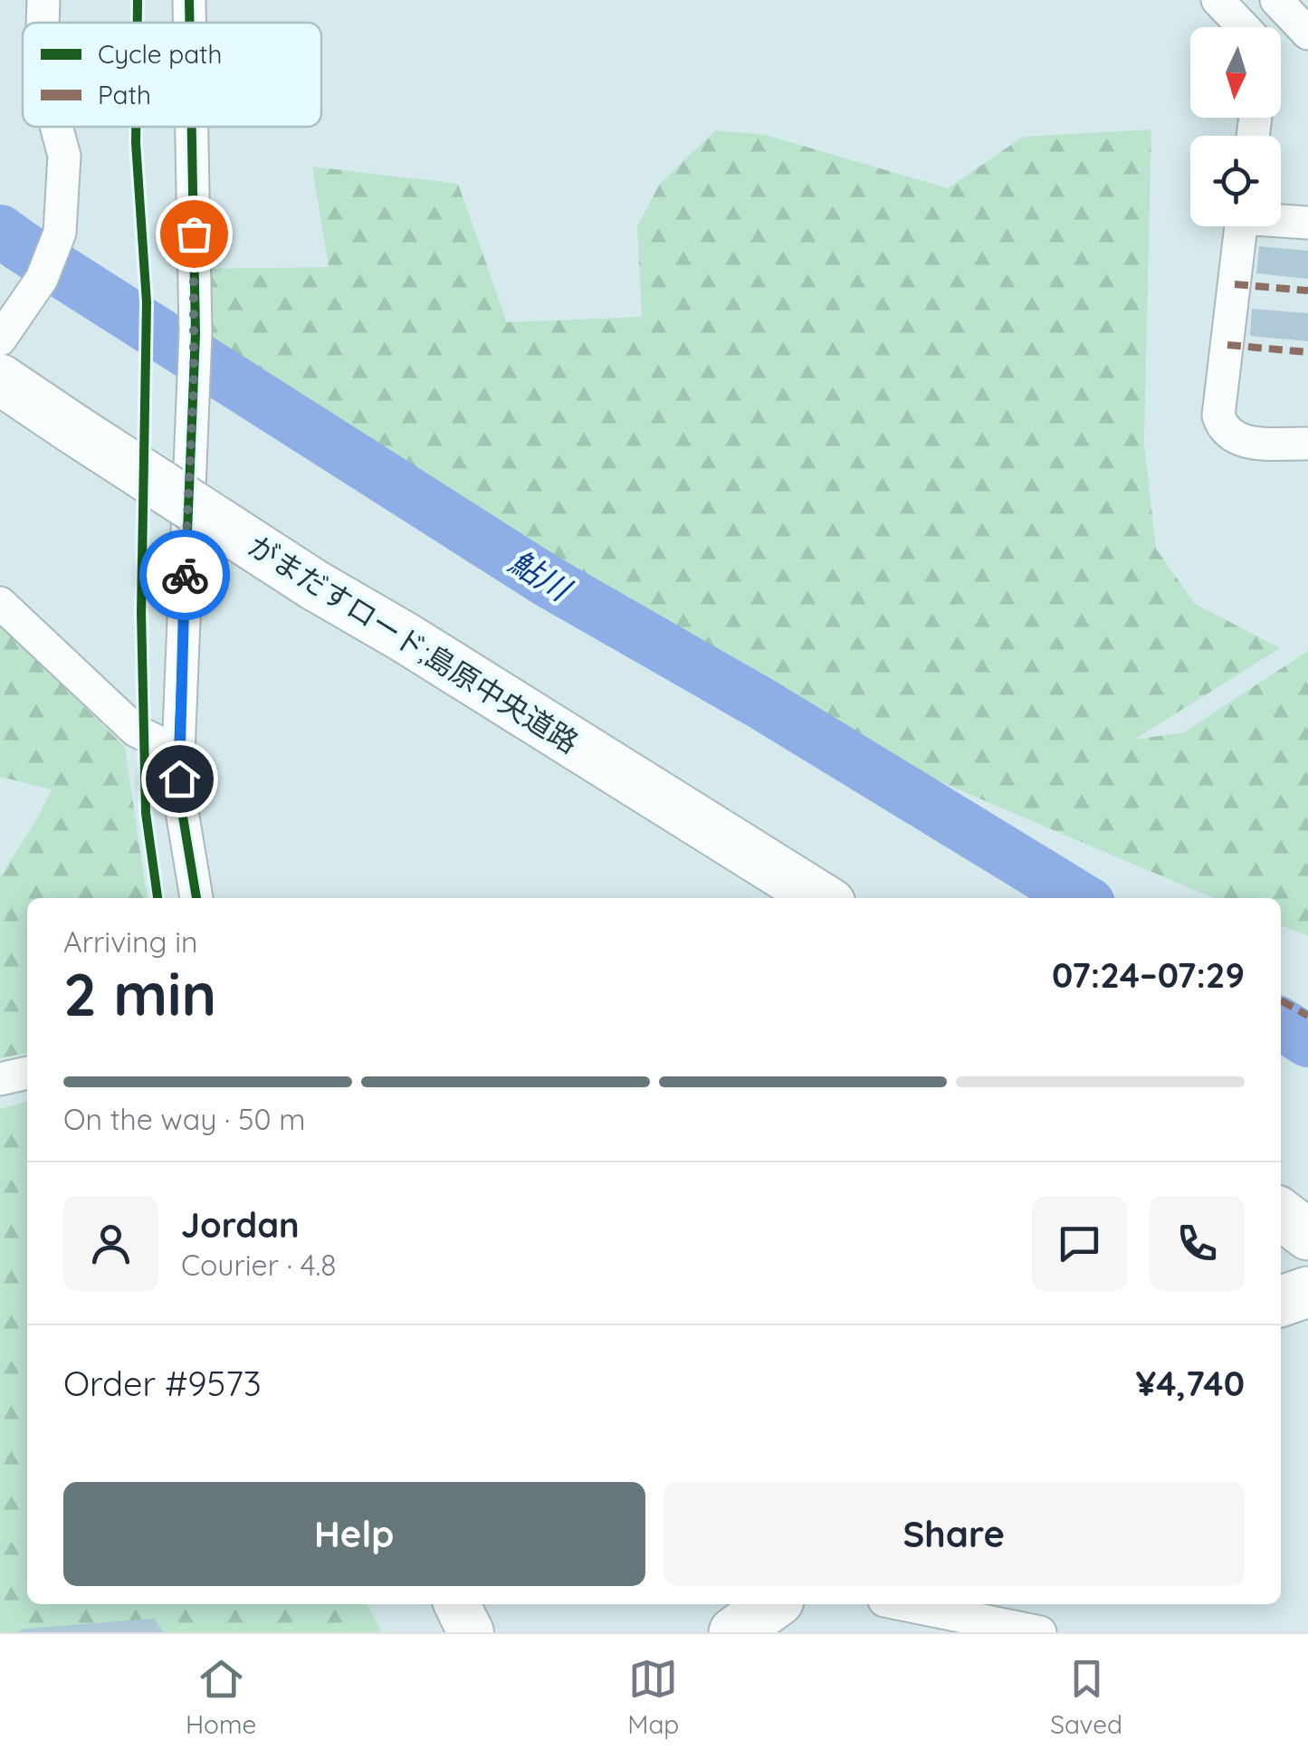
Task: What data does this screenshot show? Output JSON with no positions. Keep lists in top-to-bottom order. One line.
{"streets":{"highway":["がまだすロード;島原中央道路"]},"water":["鮎川"],"legend":["Cycle path","Path"],"north":"bottom","page":{"heading":["2 min","Arriving in","07:24–07:29"],"panel":["Jordan","Courier · 4.8","Order #9573","¥4,740"],"bar":"On the way · 50 m","buttons":["Help","Share"],"tabs":["Home","Map","Saved"]}}
